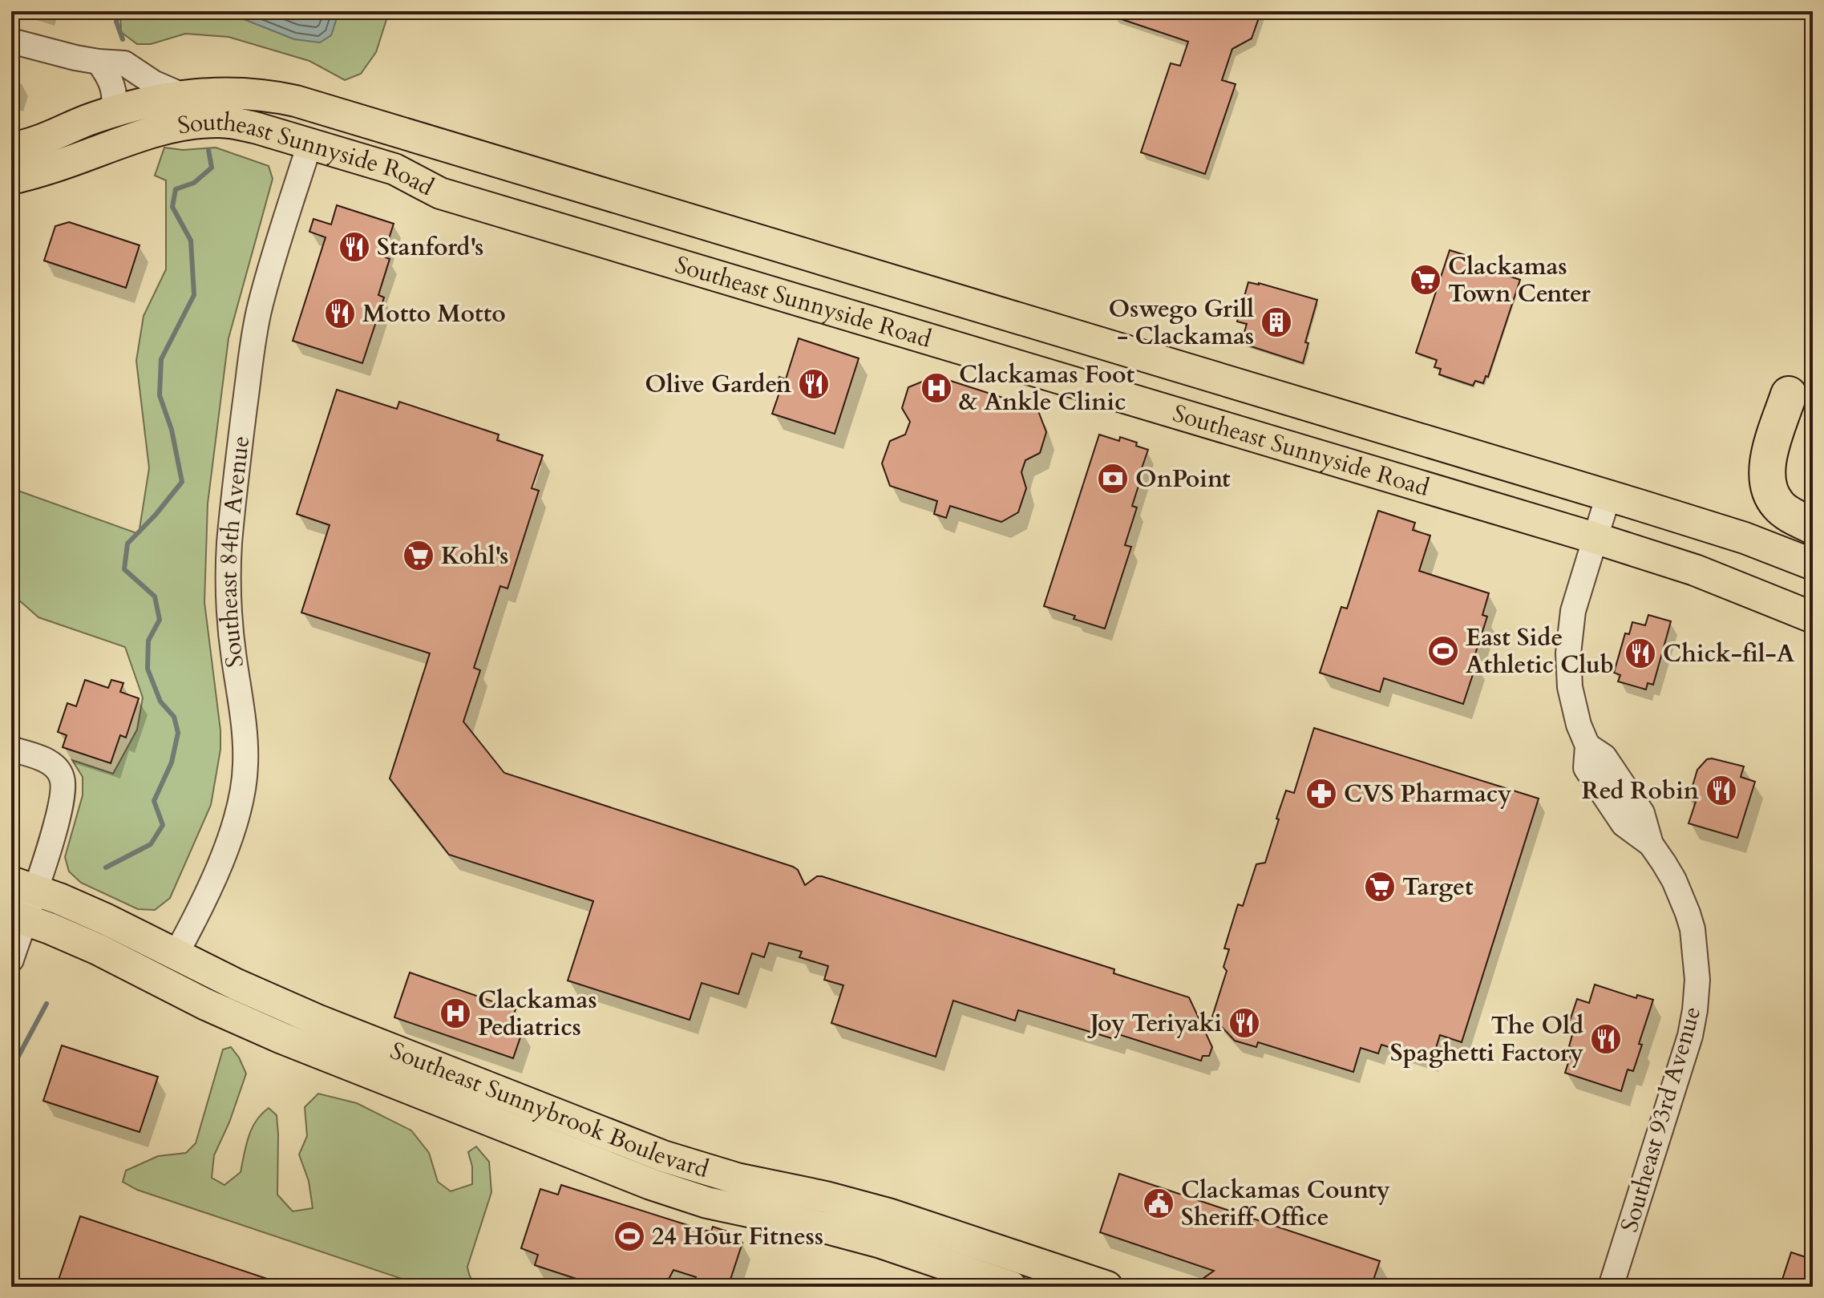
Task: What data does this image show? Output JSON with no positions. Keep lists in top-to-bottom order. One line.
{"streets":{"main road":["Southeast Sunnyside Road","Southeast Sunnybrook Boulevard"],"street":["Southeast 84th Avenue","Southeast 93rd Avenue"]},"crossings":[["Southeast Sunnyside Road","Southeast 84th Avenue"],["Southeast Sunnyside Road","Southeast 93rd Avenue"],["Southeast 84th Avenue","Southeast Sunnybrook Boulevard"]],"places":{"restaurant":["Stanford's","Motto Motto","Olive Garden","Chick-fil-A","Red Robin","Joy Teriyaki","The Old Spaghetti Factory"],"supermarket":["Clackamas Town Center","Kohl's","Target"],"building":["Oswego Grill - Clackamas"],"hospital":["Clackamas Foot & Ankle Clinic","Clackamas Pediatrics"],"bank":["OnPoint"],"sports":["East Side Athletic Club","24 Hour Fitness"],"pharmacy":["CVS Pharmacy"],"public building":["Clackamas County Sheriff Office"]}}
